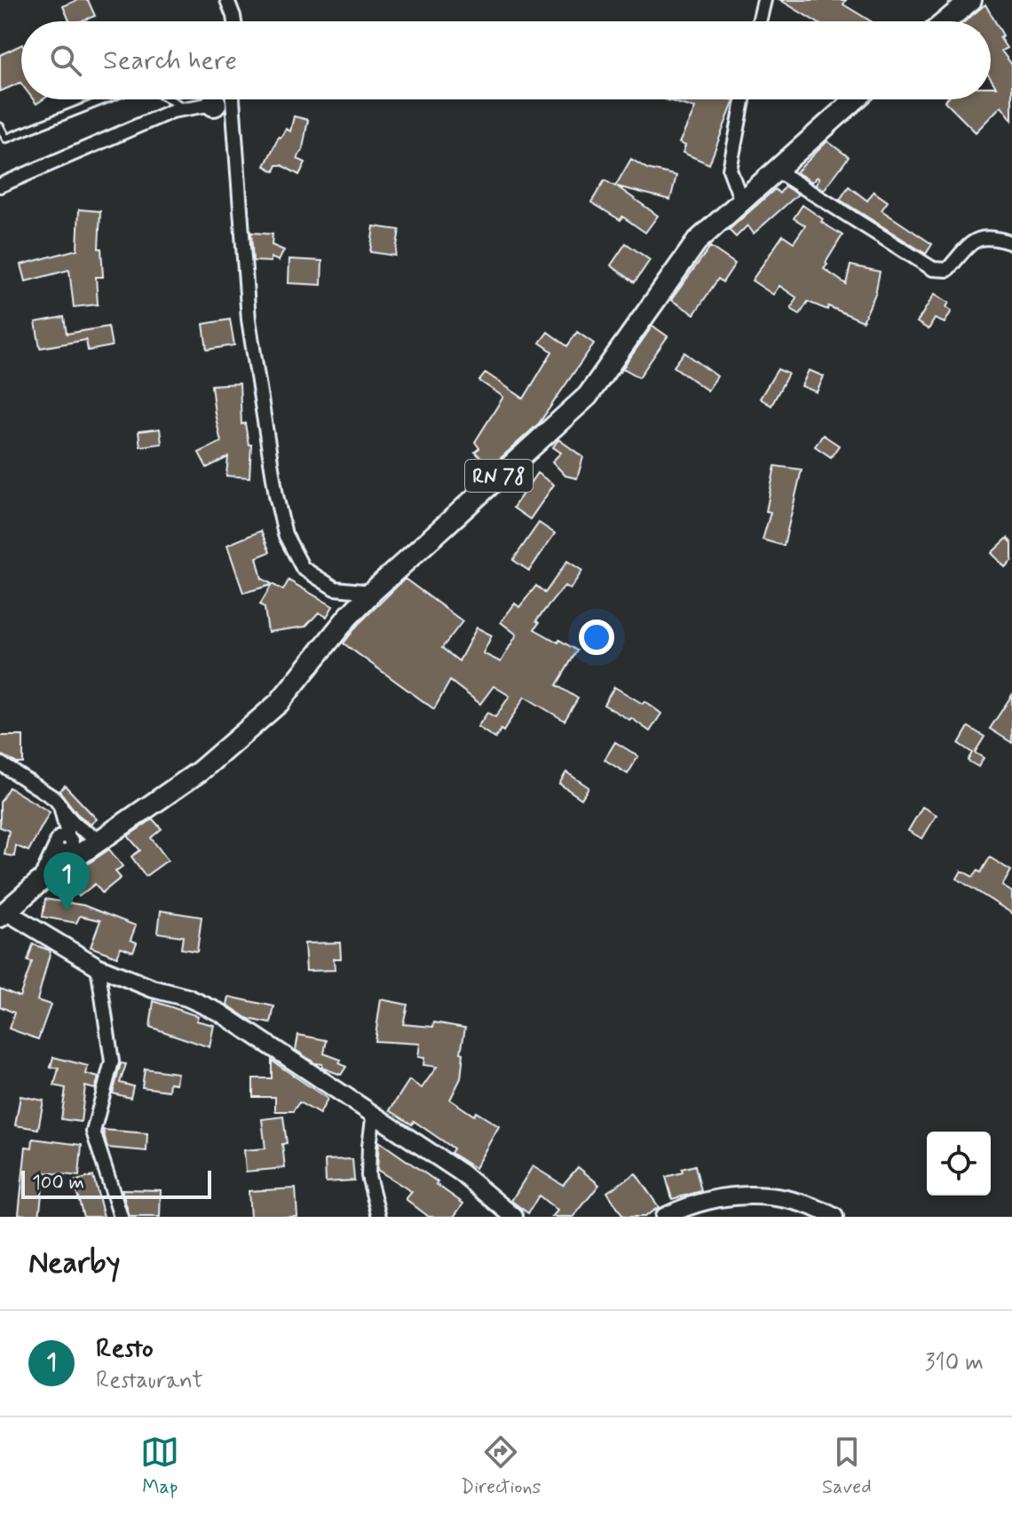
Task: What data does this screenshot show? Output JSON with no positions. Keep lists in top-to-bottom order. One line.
{"streets":{"main road":["RN 78"]},"scale_bar":"100 m","page":{"search":"Search here","pins":"1","scale":"100 m","heading":"Nearby","list":[{"mark":"1","name":"Resto","note":"Restaurant","value":"310 m"}],"nav":["Map","Directions","Saved"]}}
